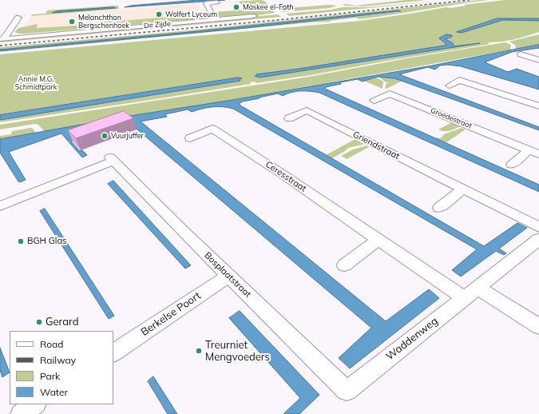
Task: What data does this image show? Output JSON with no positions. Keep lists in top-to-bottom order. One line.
{"streets":{"street":["De Zijde","Groedestraat","Griendstraat","Ceresstraat","Bosplaatstraat","Berkelse Poort","Waddenweg"]},"crossings":[["Ceresstraat","Waddenweg"],["Bosplaatstraat","Berkelse Poort"],["Bosplaatstraat","Waddenweg"]],"parks":["Annie M.G. Schmidtpark"],"places":["Moskee el-Fath","Wolfert Lyceum","Melanchthon Bergschenhoek","Vuurjuffer","BGH Glas","Gerard","Treurniet Mengvoeders"],"legend":["Road","Railway","Park","Water"]}
